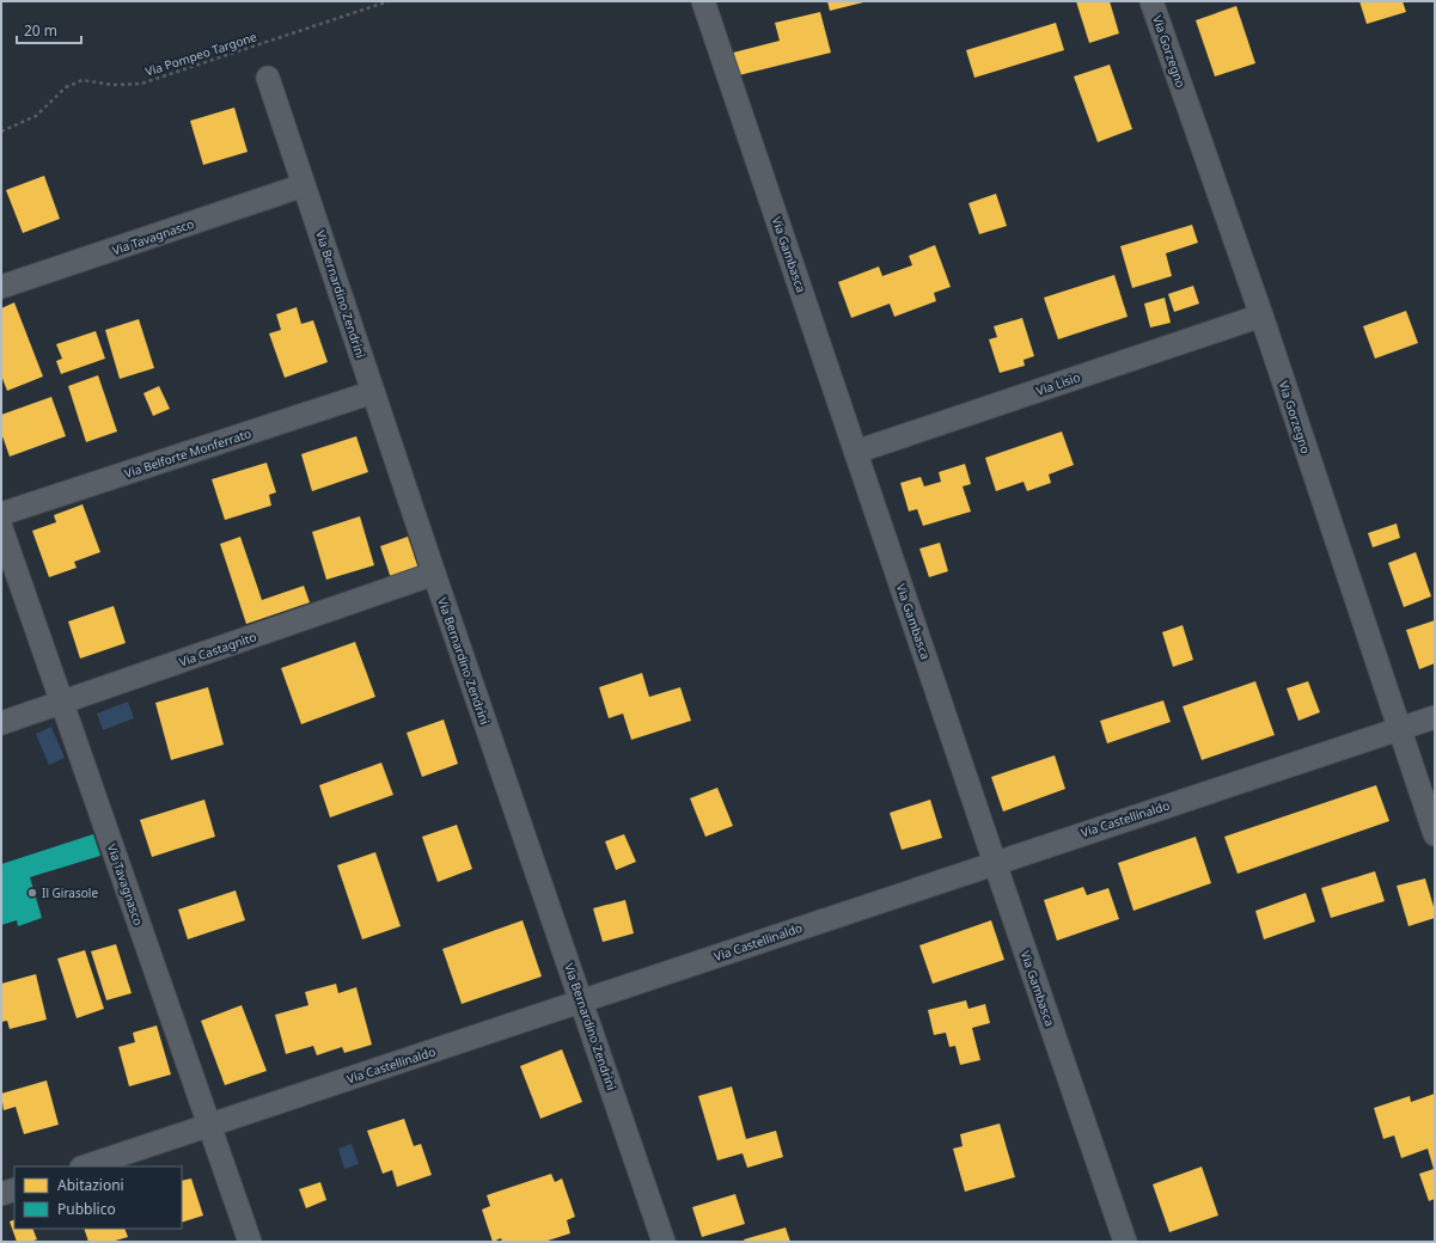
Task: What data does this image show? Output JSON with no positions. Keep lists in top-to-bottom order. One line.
{"streets":{"street":["Via Gorzegno","Via Tavagnasco","Via Gambasca","Via Bernardino Zendrini","Via Lisio","Via Belforte Monferrato","Via Castagnito","Via Castellinaldo"],"path":["Via Pompeo Targone"]},"crossings":[["Via Gorzegno","Via Lisio"],["Via Gorzegno","Via Castellinaldo"],["Via Tavagnasco","Via Bernardino Zendrini"],["Via Tavagnasco","Via Castagnito"],["Via Tavagnasco","Via Castellinaldo"],["Via Gambasca","Via Lisio"],["Via Gambasca","Via Castellinaldo"],["Via Bernardino Zendrini","Via Belforte Monferrato"],["Via Bernardino Zendrini","Via Castagnito"],["Via Bernardino Zendrini","Via Castellinaldo"]],"places":["Il Girasole"],"legend":["Abitazioni","Pubblico"],"scale_bar":"20 m"}
